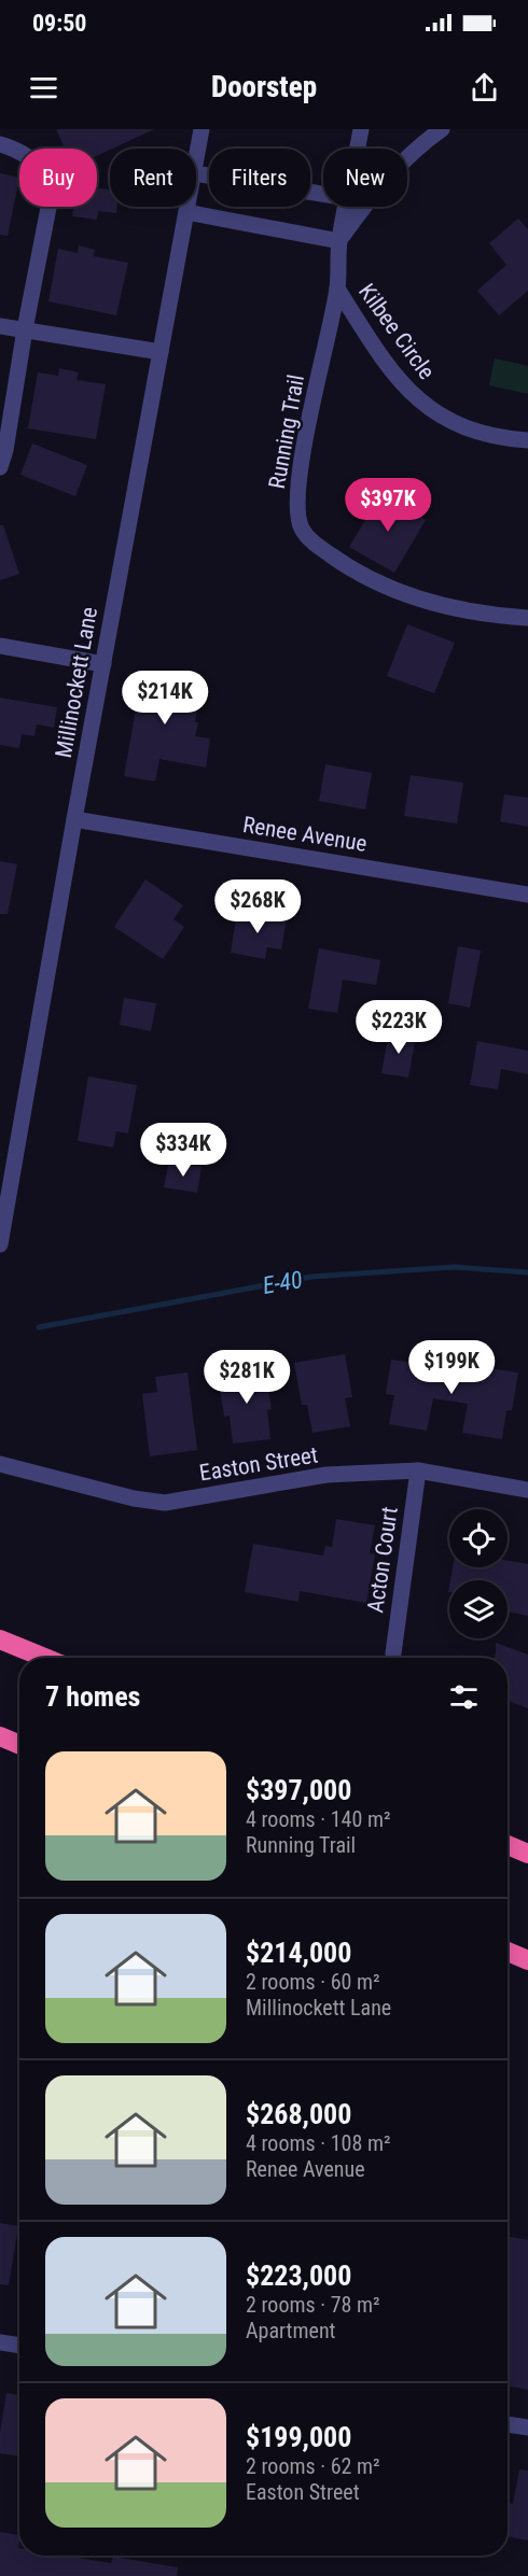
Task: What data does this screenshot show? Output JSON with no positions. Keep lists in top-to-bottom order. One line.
{"streets":{"street":["Kilbee Circle","Running Trail","Millinockett Lane","Renee Avenue","Easton Street","Acton Court"]},"crossings":[["Kilbee Circle","Running Trail"],["Millinockett Lane","Renee Avenue"],["Easton Street","Acton Court"]],"water":["E-40"],"page":{"status":"09:50","header":"Doorstep","chip":["Buy","Rent","Filters","New"],"price":["$397K","$214K","$268K","$223K","$334K","$199K","$281K"],"heading":"7 homes","list":[{"name":"$397,000","note":"4 rooms · 140 m² · Running Trail"},{"name":"$214,000","note":"2 rooms · 60 m² · Millinockett Lane"},{"name":"$268,000","note":"4 rooms · 108 m² · Renee Avenue"},{"name":"$223,000","note":"2 rooms · 78 m² · Apartment"},{"name":"$199,000","note":"2 rooms · 62 m² · Easton Street"}]}}
